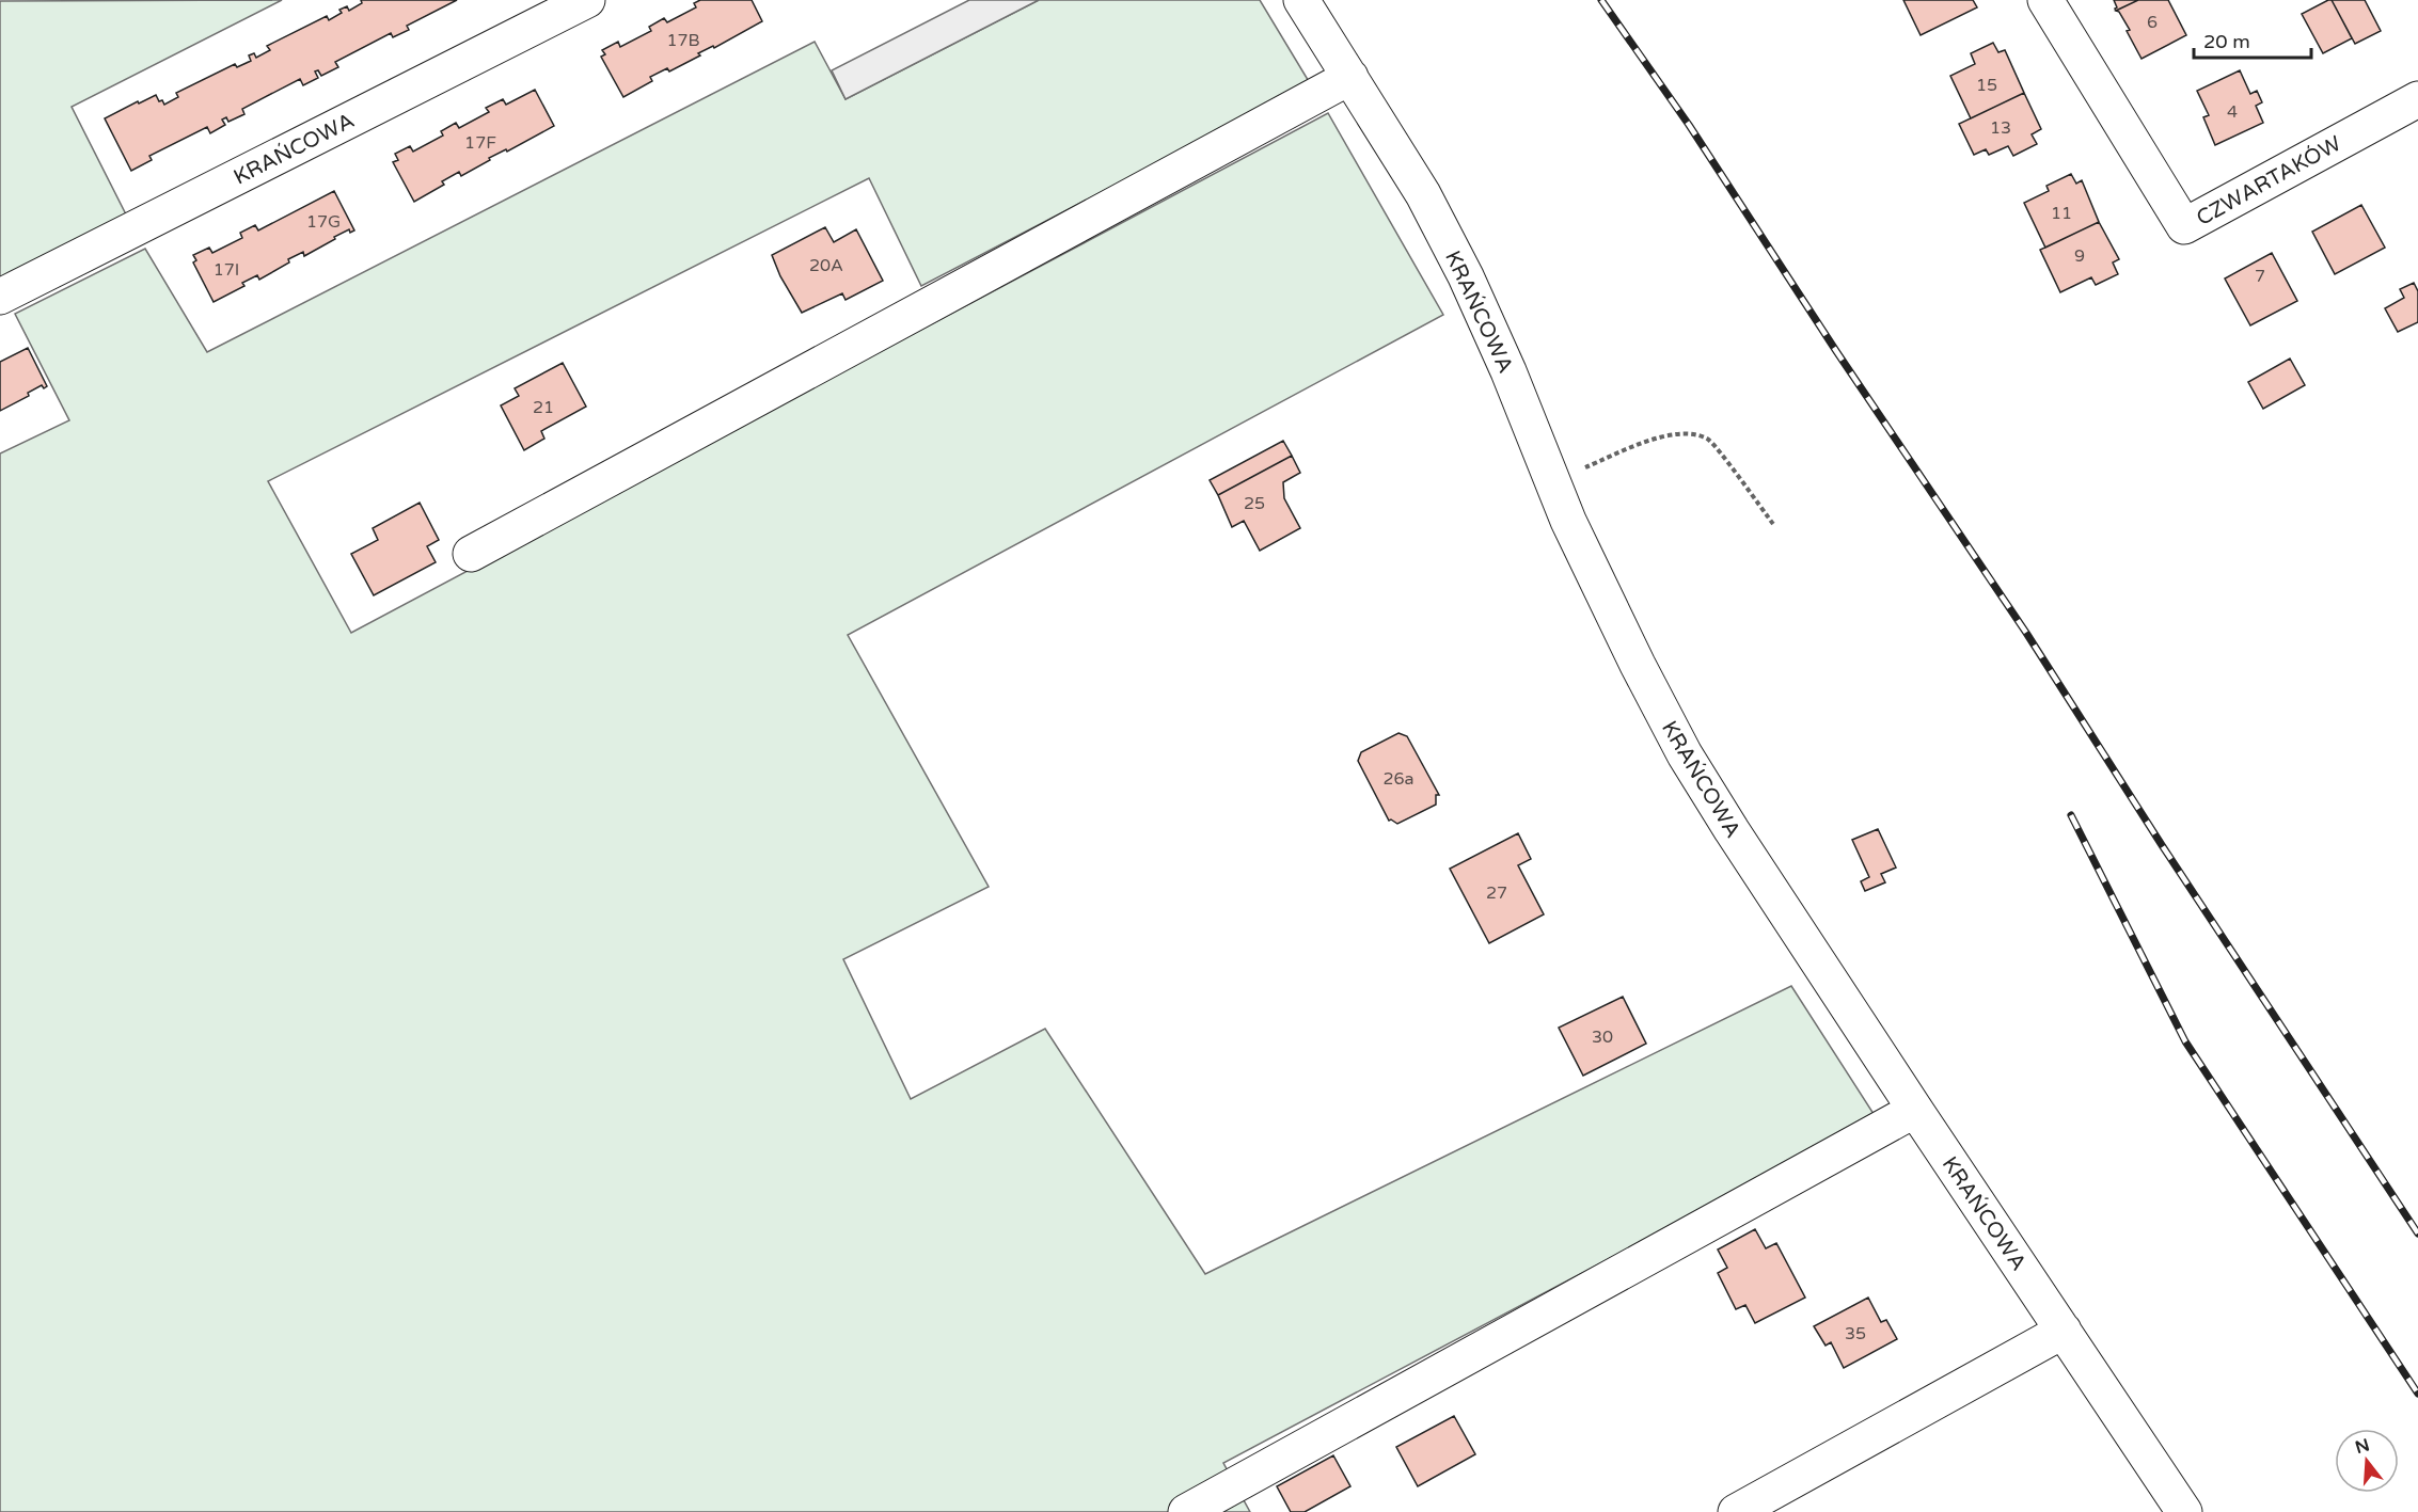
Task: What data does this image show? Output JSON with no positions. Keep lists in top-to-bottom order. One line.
{"streets":{"street":["KRAŃCOWA","CZWARTAKÓW"]},"house_numbers":["6","17B","15","4","13","17F","11","17G","9","20A","17I","7","21","25","26a","27","30","35"],"scale_bar":"20 m","north":"top"}
